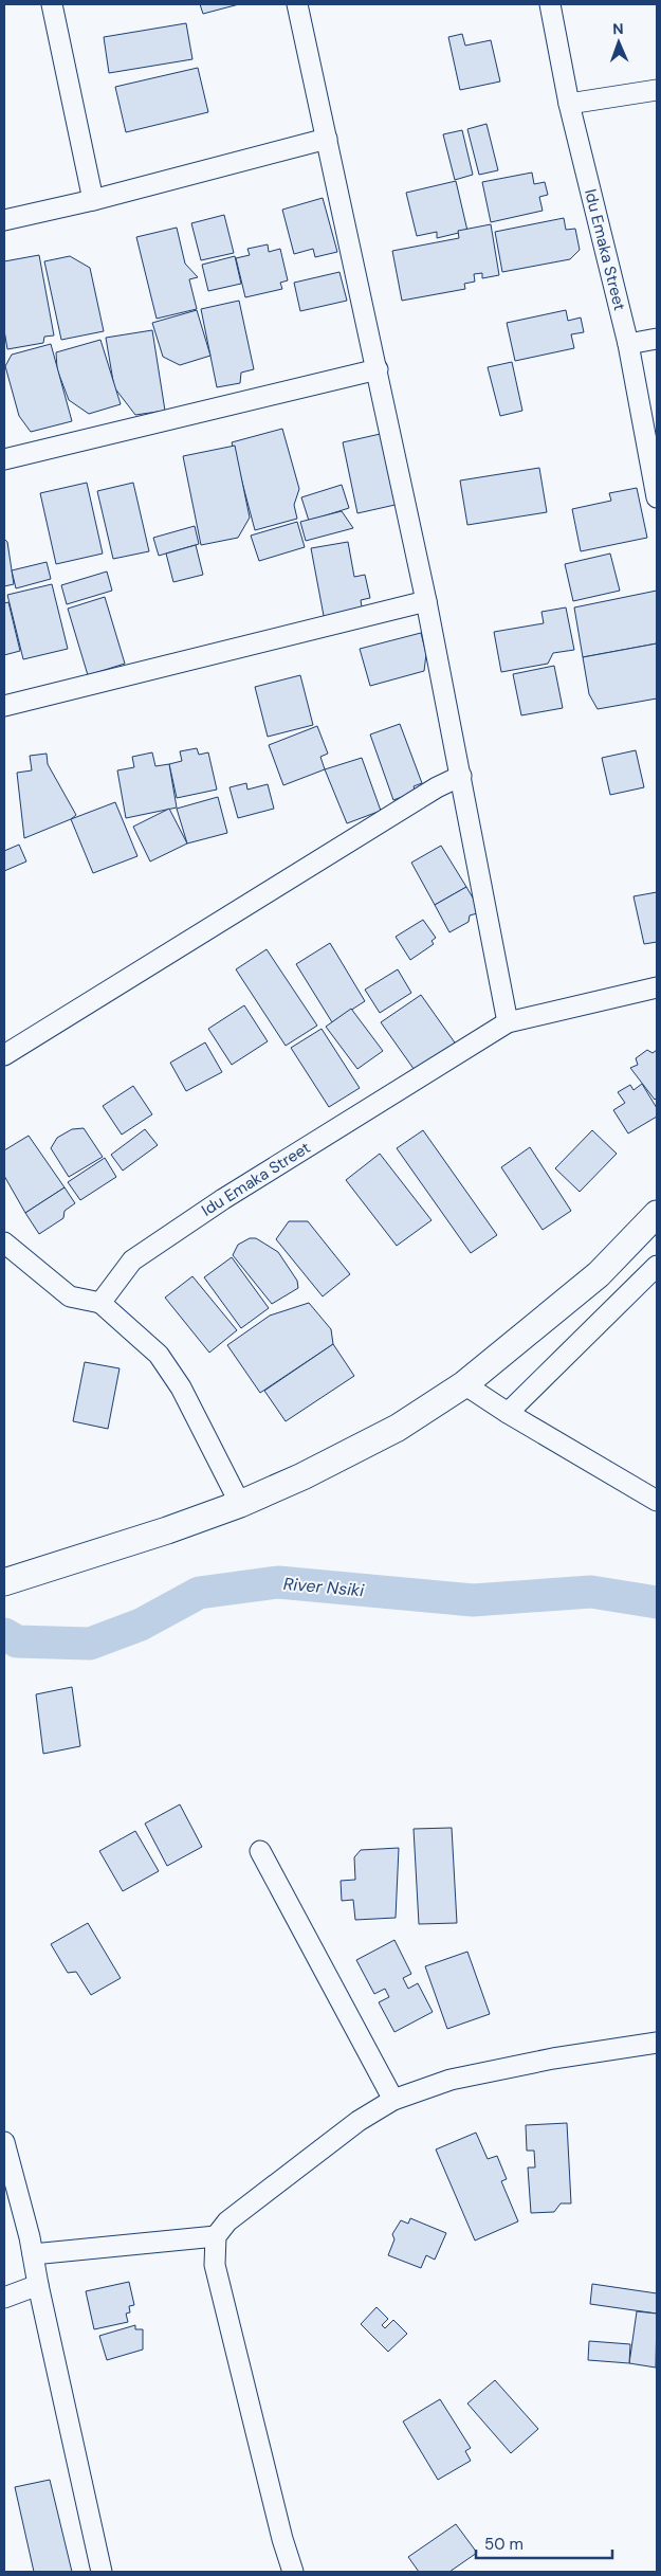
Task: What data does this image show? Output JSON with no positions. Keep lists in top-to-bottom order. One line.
{"streets":{"street":["Idu Emaka Street"]},"water":["River Nsiki"],"scale_bar":"50 m","north":"top"}
